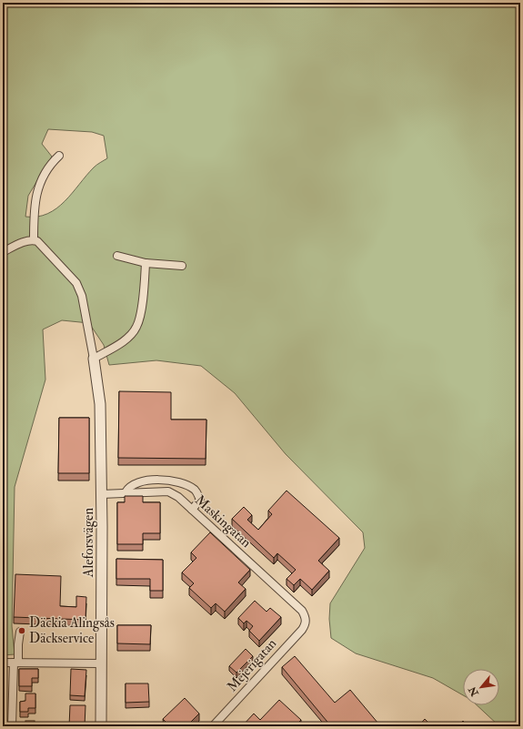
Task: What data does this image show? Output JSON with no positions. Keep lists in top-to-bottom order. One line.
{"streets":{"street":["Maskingatan","Aleforsvägen","Mejerigatan"]},"crossings":[["Maskingatan","Aleforsvägen"],["Maskingatan","Mejerigatan"]],"places":["Däckia Alingsås Däckservice"],"north":"bottom left"}
